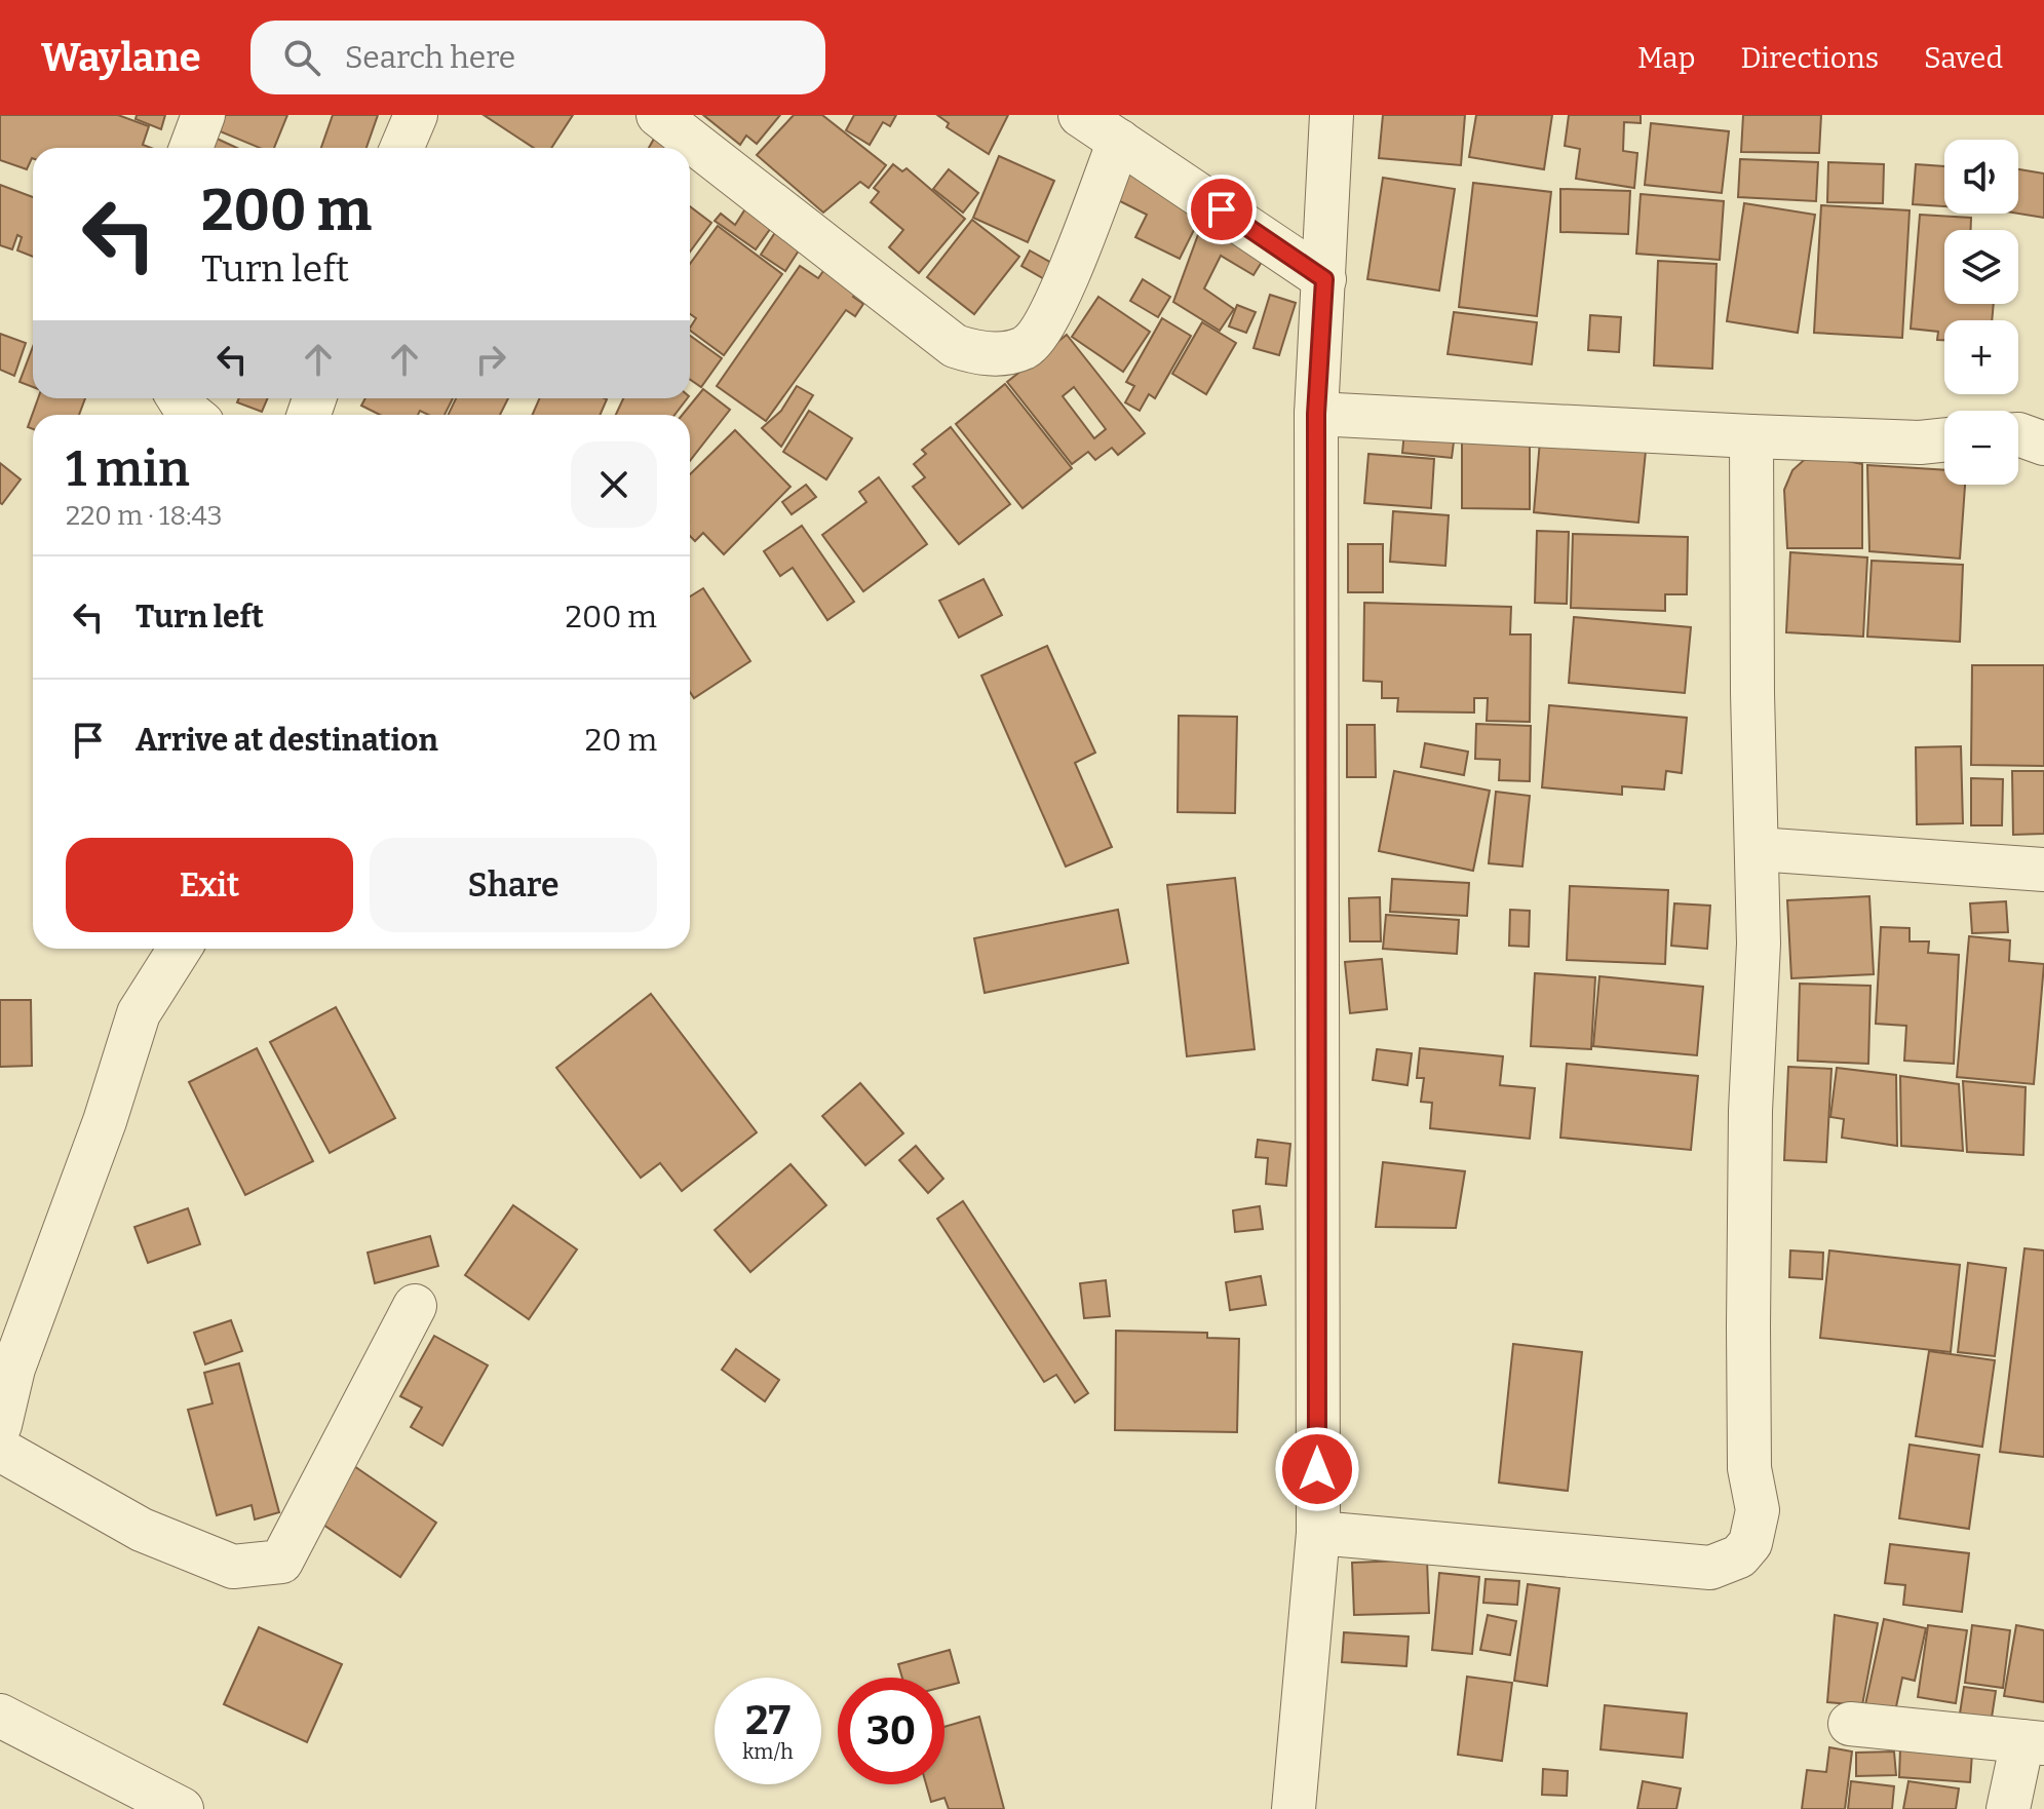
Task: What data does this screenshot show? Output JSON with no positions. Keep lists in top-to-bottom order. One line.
{"page":{"header":"Waylane","search":"Search here","nav":["Map","Directions","Saved"],"map_buttons":["+","−"],"turn":["200 m","Turn left"],"heading":["1 min","220 m · 18:43"],"list":[{"name":"Turn left","value":"200 m"},{"name":"Arrive at destination","value":"20 m"}],"buttons":["Exit","Share"],"speed":"27 km/h","limit":"30"}}
